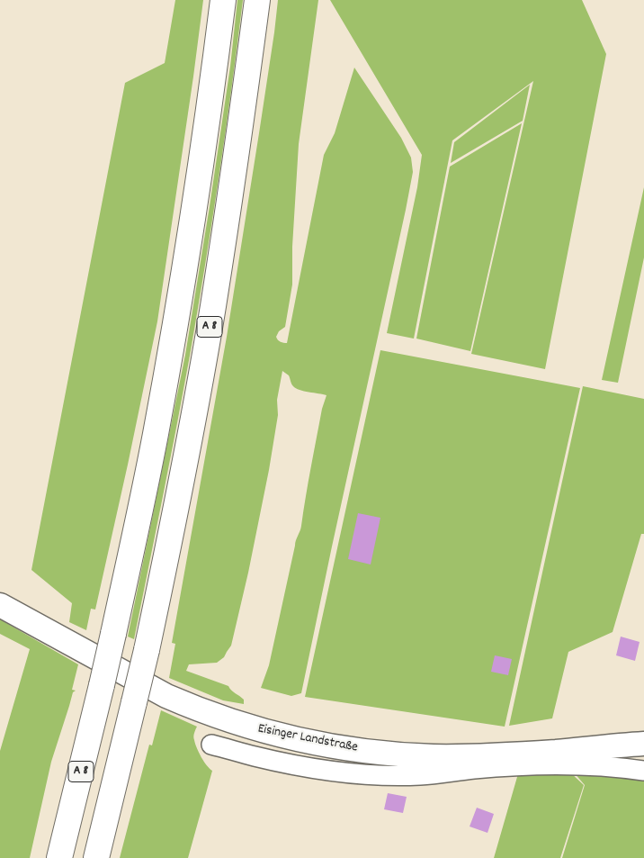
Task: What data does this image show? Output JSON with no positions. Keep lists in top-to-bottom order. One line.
{"streets":{"highway":["A 8"],"main road":["Eisinger Landstraße"]}}
